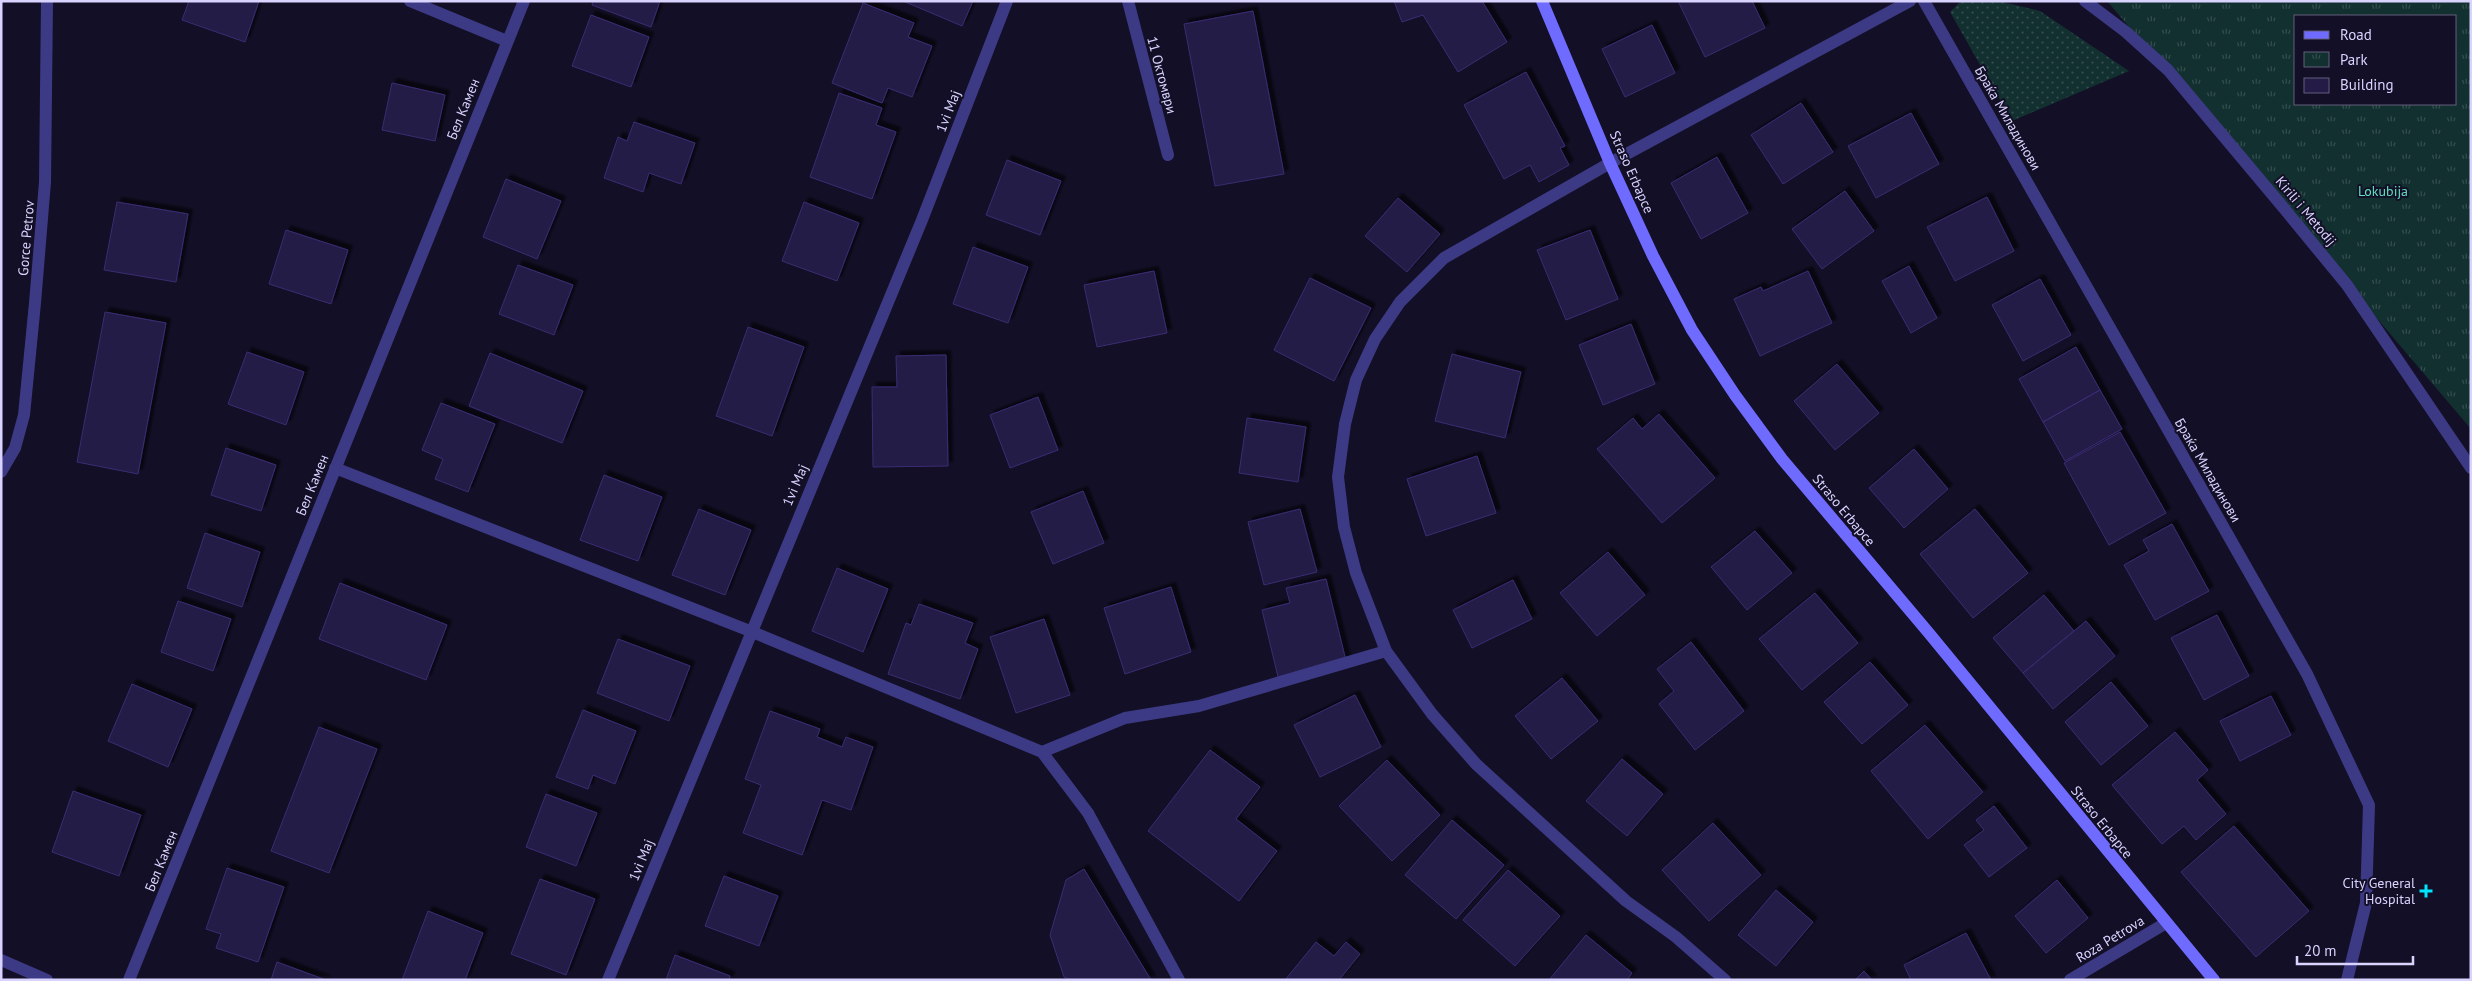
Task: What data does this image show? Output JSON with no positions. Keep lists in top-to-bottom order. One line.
{"streets":{"main road":["Straso Erbapce"],"street":["11 Октомври","Бел Камен","1vi Maj","Браќа Миладинови","Kirili i Metodij","Gorce Petrov","Roza Petrova"]},"crossings":[["Straso Erbapce","Roza Petrova"]],"parks":["Lokubija"],"places":{"health":["City General Hospital"]},"legend":["Road","Park","Building"],"scale_bar":"20 m"}
